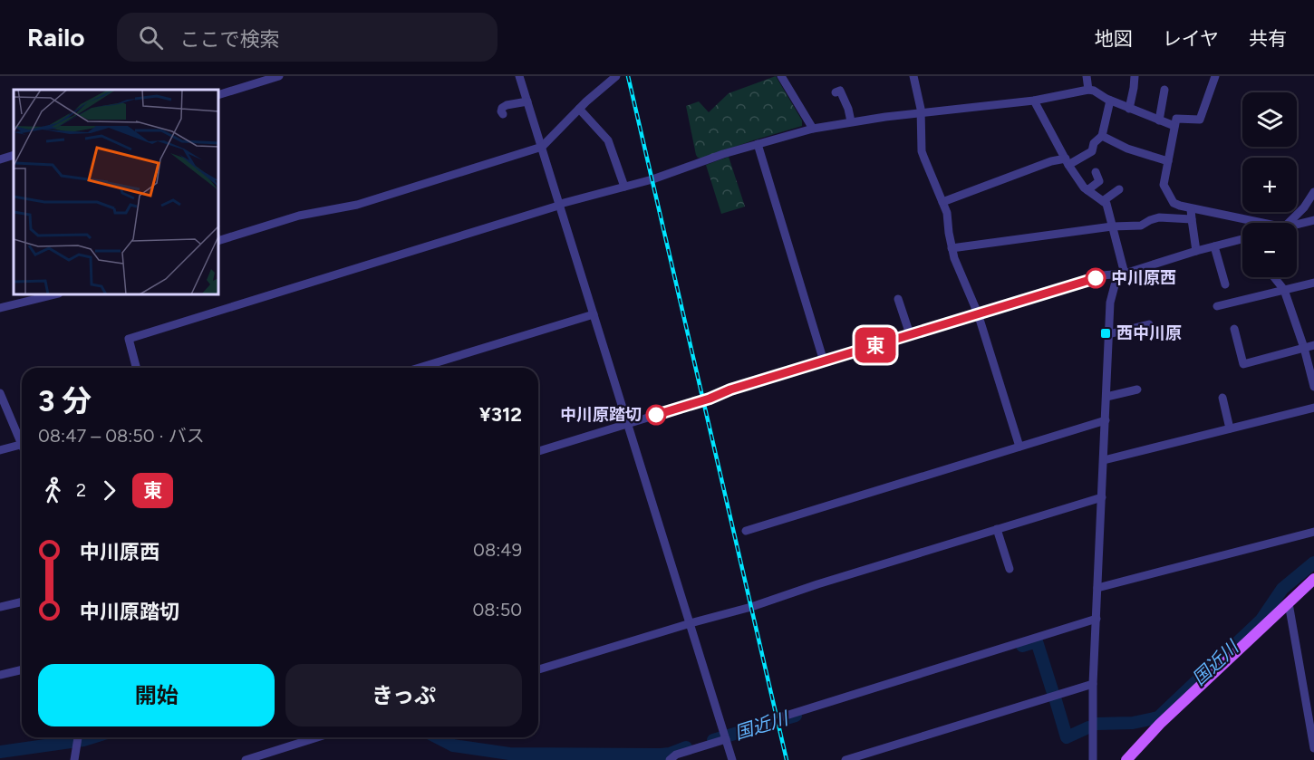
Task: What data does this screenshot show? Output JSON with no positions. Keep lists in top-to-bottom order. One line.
{"water":["国近川"],"places":{"other":["中川原西","中川原踏切"],"transit":["西中川原"]},"lines":["bus line 東"],"page":{"header":"Railo","search":"ここで検索","nav":["地図","レイヤ","共有"],"on_map":"東","map_buttons":["+","−"],"heading":["3 分","08:47 – 08:50 · バス","¥312"],"legs":["2","東"],"list":[{"name":"中川原西","value":"08:49"},{"name":"中川原踏切","value":"08:50"}],"buttons":["開始","きっぷ"]}}
